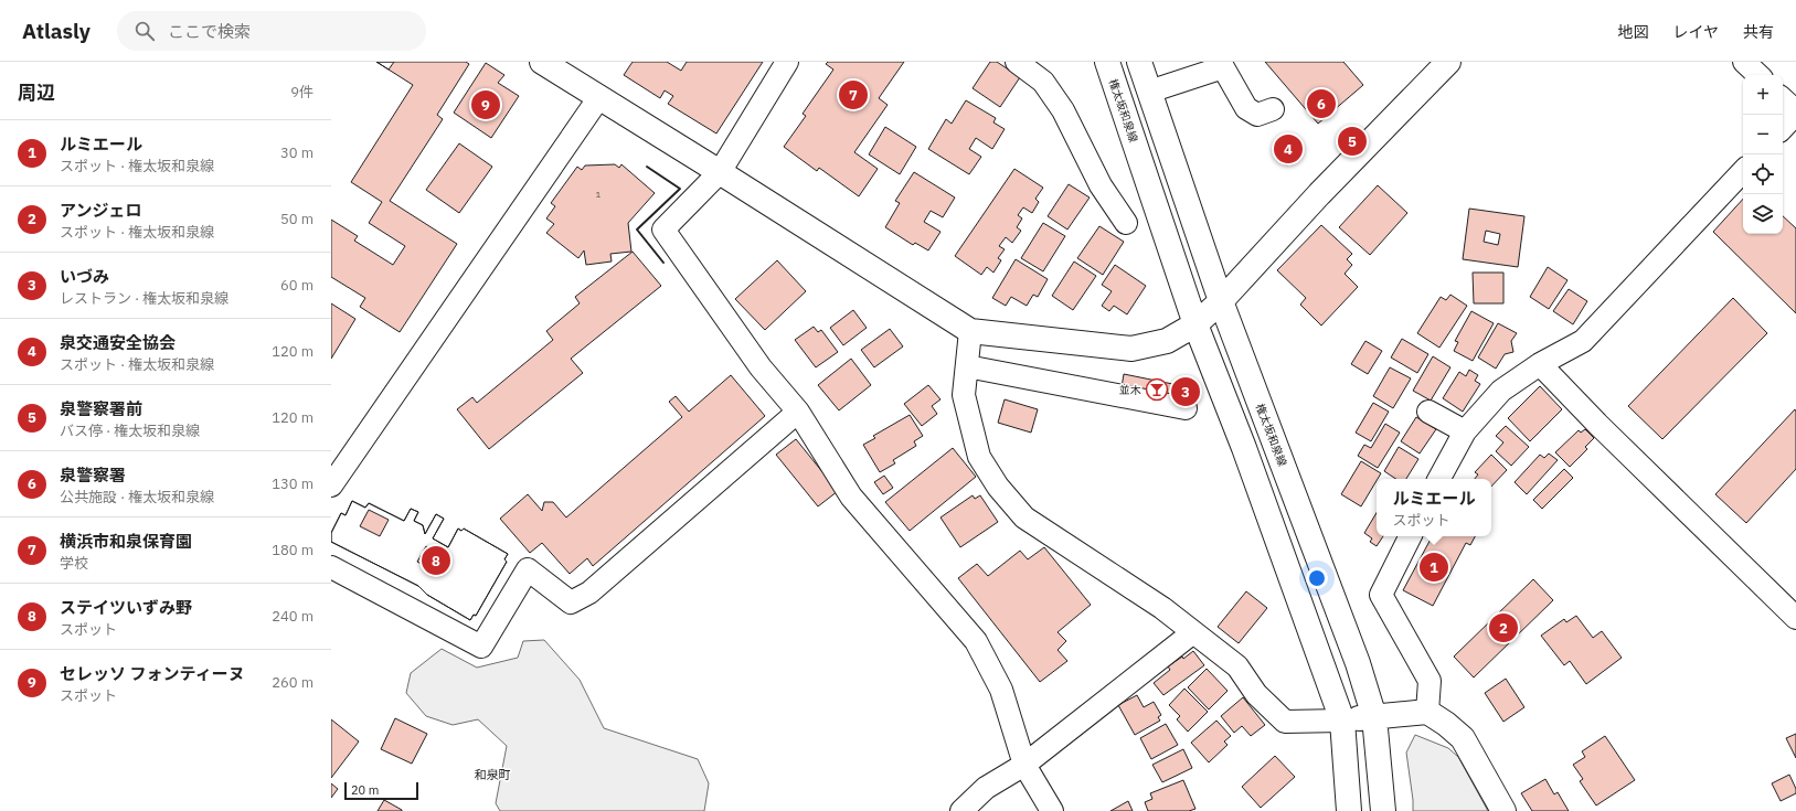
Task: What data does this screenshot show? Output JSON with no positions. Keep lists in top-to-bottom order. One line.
{"streets":{"street":["権太坂和泉線"]},"districts":["和泉町"],"places":{"bar":["並木"]},"house_numbers":["1"],"scale_bar":"20 m","page":{"header":"Atlasly","search":"ここで検索","nav":["地図","レイヤ","共有"],"heading":["周辺","9件"],"map_buttons":["+","−"],"pins":["7","6","9","5","4","3","8","1","2"],"list":[{"mark":"1","name":"ルミエール","note":"スポット · 権太坂和泉線","value":"30 m"},{"mark":"2","name":"アンジェロ","note":"スポット · 権太坂和泉線","value":"50 m"},{"mark":"3","name":"いづみ","note":"レストラン · 権太坂和泉線","value":"60 m"},{"mark":"4","name":"泉交通安全協会","note":"スポット · 権太坂和泉線","value":"120 m"},{"mark":"5","name":"泉警察署前","note":"バス停 · 権太坂和泉線","value":"120 m"},{"mark":"6","name":"泉警察署","note":"公共施設 · 権太坂和泉線","value":"130 m"},{"mark":"7","name":"横浜市和泉保育園","note":"学校","value":"180 m"},{"mark":"8","name":"ステイツいずみ野","note":"スポット","value":"240 m"},{"mark":"9","name":"セレッソ フォンティーヌ","note":"スポット","value":"260 m"}],"popup":["ルミエール","スポット"],"scale":"20 m"}}
